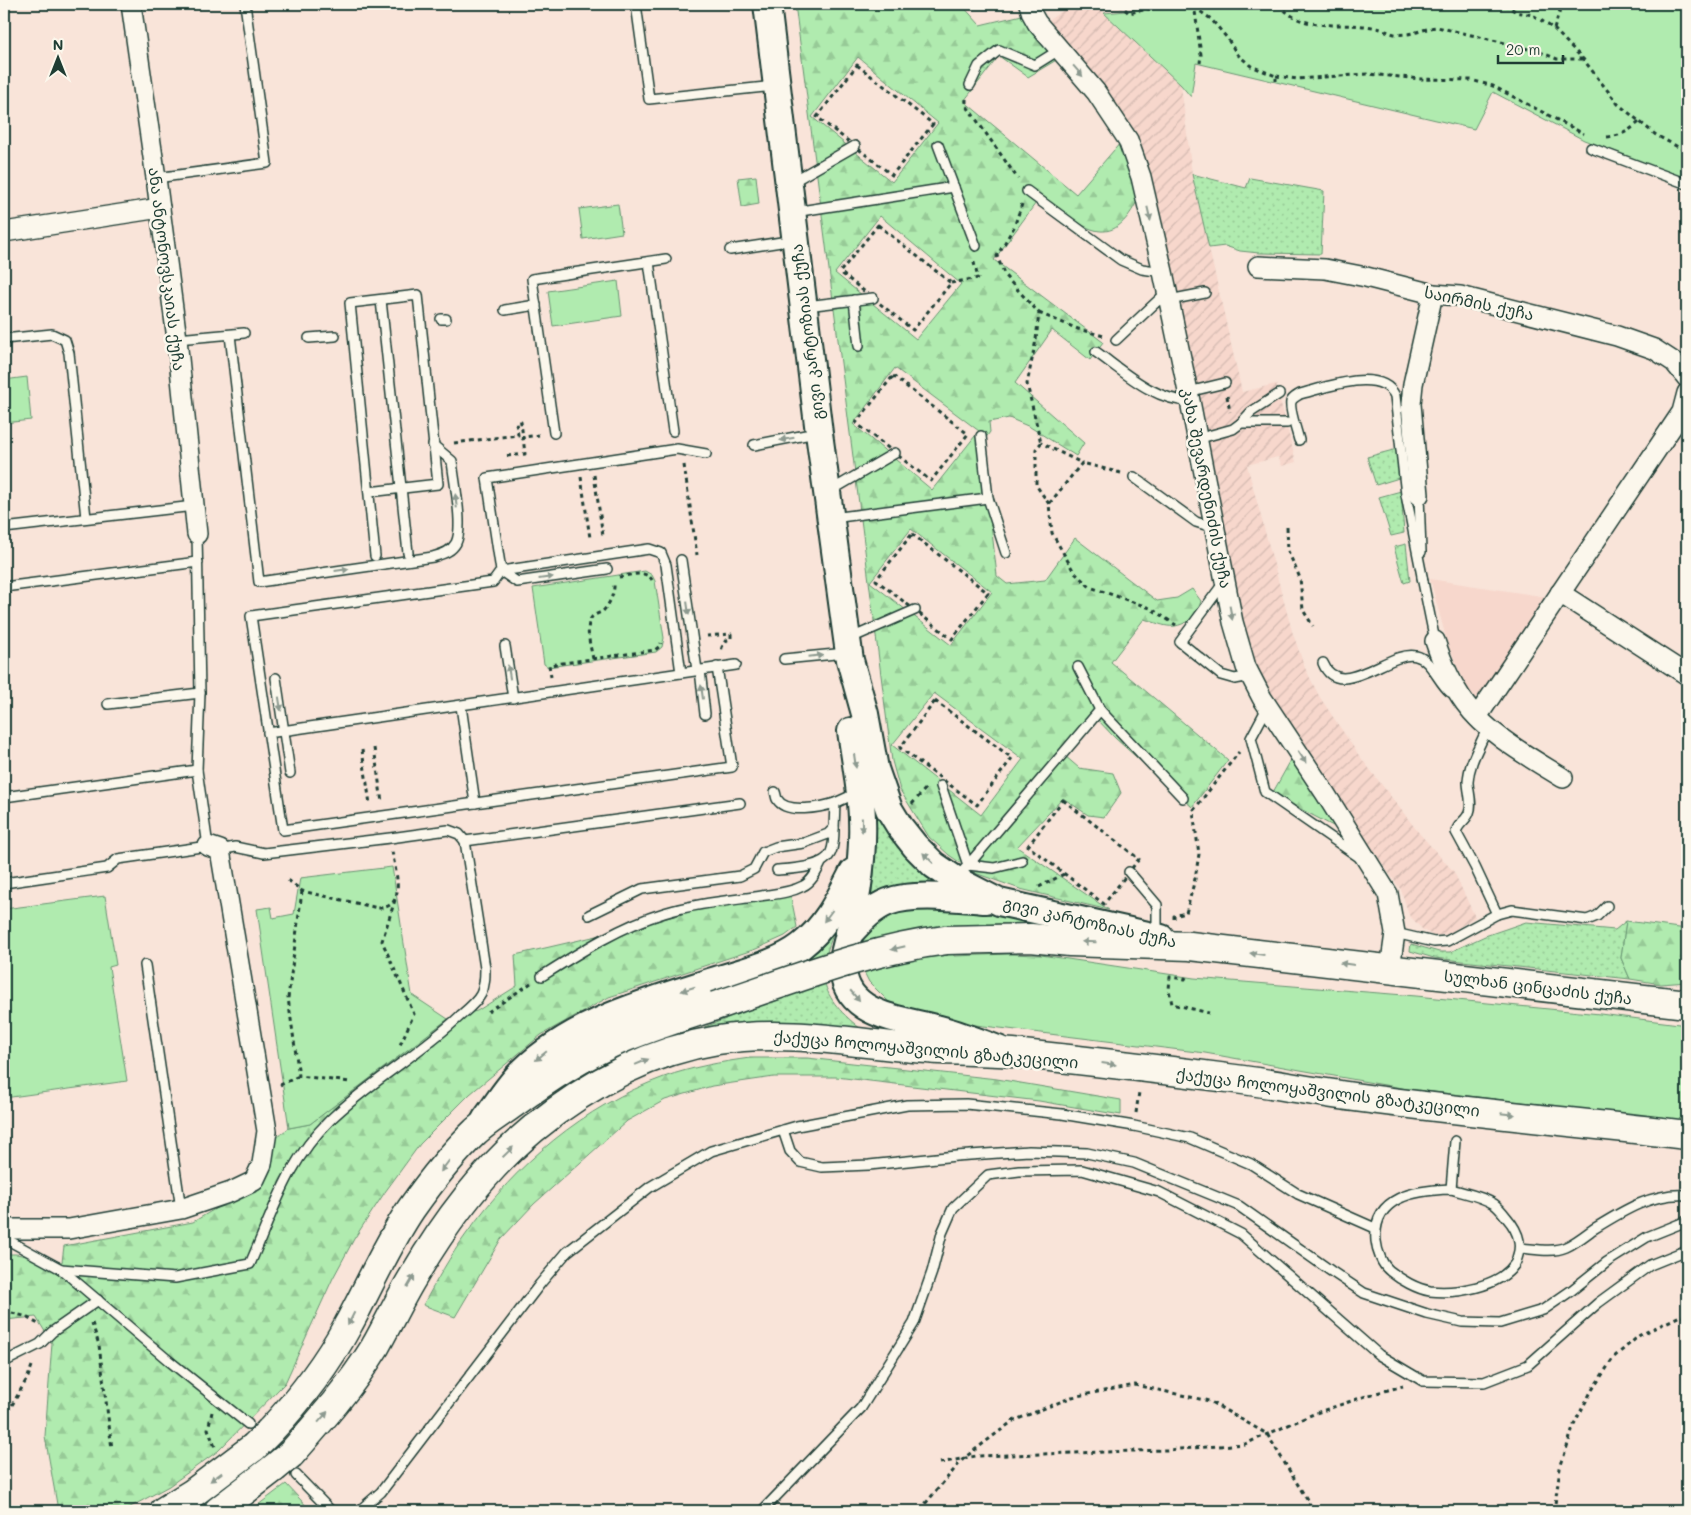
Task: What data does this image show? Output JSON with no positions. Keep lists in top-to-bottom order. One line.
{"streets":{"main road":["გივი კარტოზიას ქუჩა","სულხან ცინცაძის ქუჩა","ქაქუცა ჩოლოყაშვილის გზატკეცილი"],"street":["ანა ანტონოვსკაიას ქუჩა","საირმის ქუჩა","კახა შევარდენიძის ქუჩა"]},"crossings":[["გივი კარტოზიას ქუჩა","კახა შევარდენიძის ქუჩა"],["გივი კარტოზიას ქუჩა","სულხან ცინცაძის ქუჩა"],["გივი კარტოზიას ქუჩა","ქაქუცა ჩოლოყაშვილის გზატკეცილი"],["კახა შევარდენიძის ქუჩა","სულხან ცინცაძის ქუჩა"]],"one_way":["კახა შევარდენიძის ქუჩა"],"scale_bar":"20 m","north":"top"}
